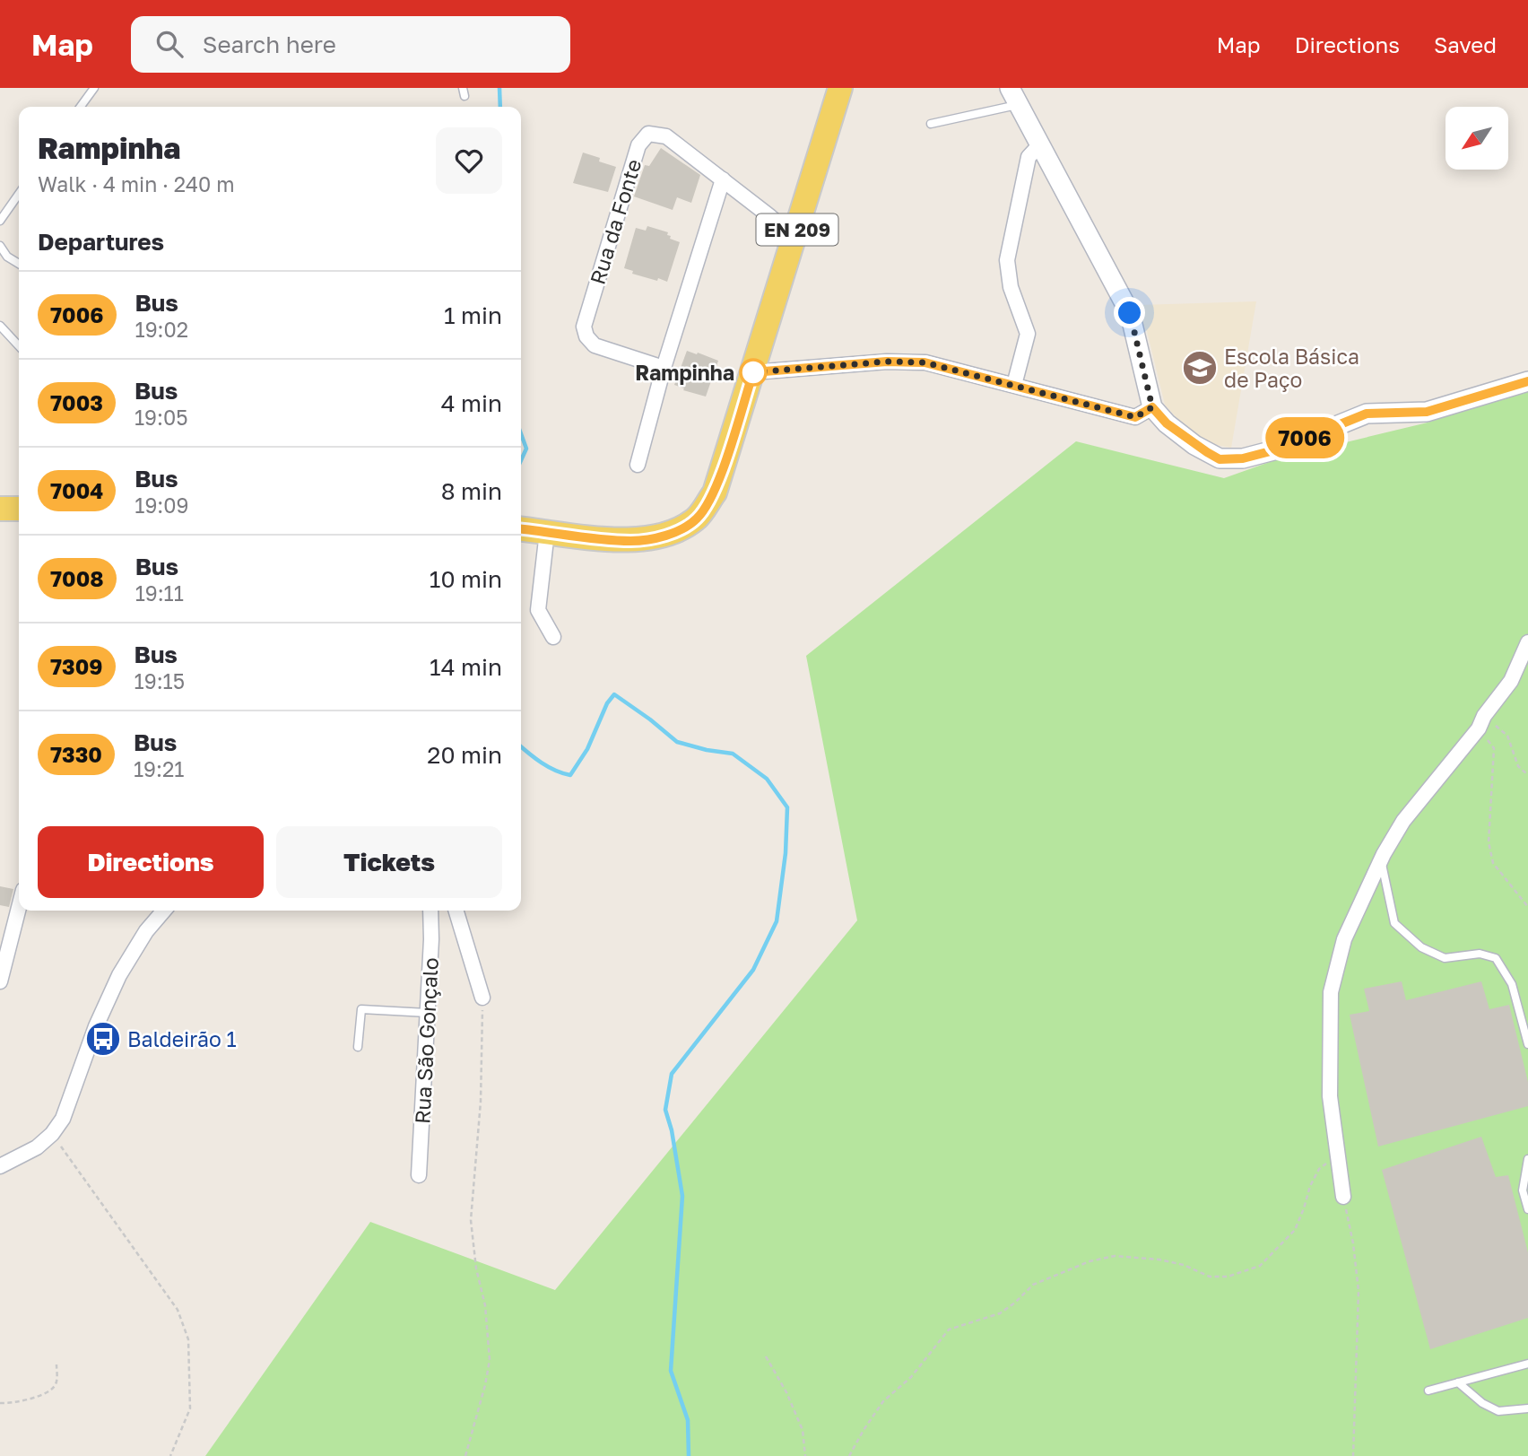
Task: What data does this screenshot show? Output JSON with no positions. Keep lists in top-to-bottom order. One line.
{"streets":{"main road":["EN 209"],"street":["Rua da Fonte","Rua São Gonçalo"]},"crossings":[["Rua da Fonte","EN 209"]],"places":{"school or university":["Escola Básica de Paço"],"other":["Rampinha"],"bus stop":["Baldeirão 1"]},"lines":["bus line 7006"],"north":"bottom left","page":{"header":"Map","search":"Search here","nav":["Map","Directions","Saved"],"on_map":"7006","heading":[["Rampinha","Walk · 4 min · 240 m"],"Departures"],"list":[{"mark":"7006","name":"Bus","note":"19:02","value":"1 min"},{"mark":"7003","name":"Bus","note":"19:05","value":"4 min"},{"mark":"7004","name":"Bus","note":"19:09","value":"8 min"},{"mark":"7008","name":"Bus","note":"19:11","value":"10 min"},{"mark":"7309","name":"Bus","note":"19:15","value":"14 min"},{"mark":"7330","name":"Bus","note":"19:21","value":"20 min"}],"buttons":["Directions","Tickets"]}}
